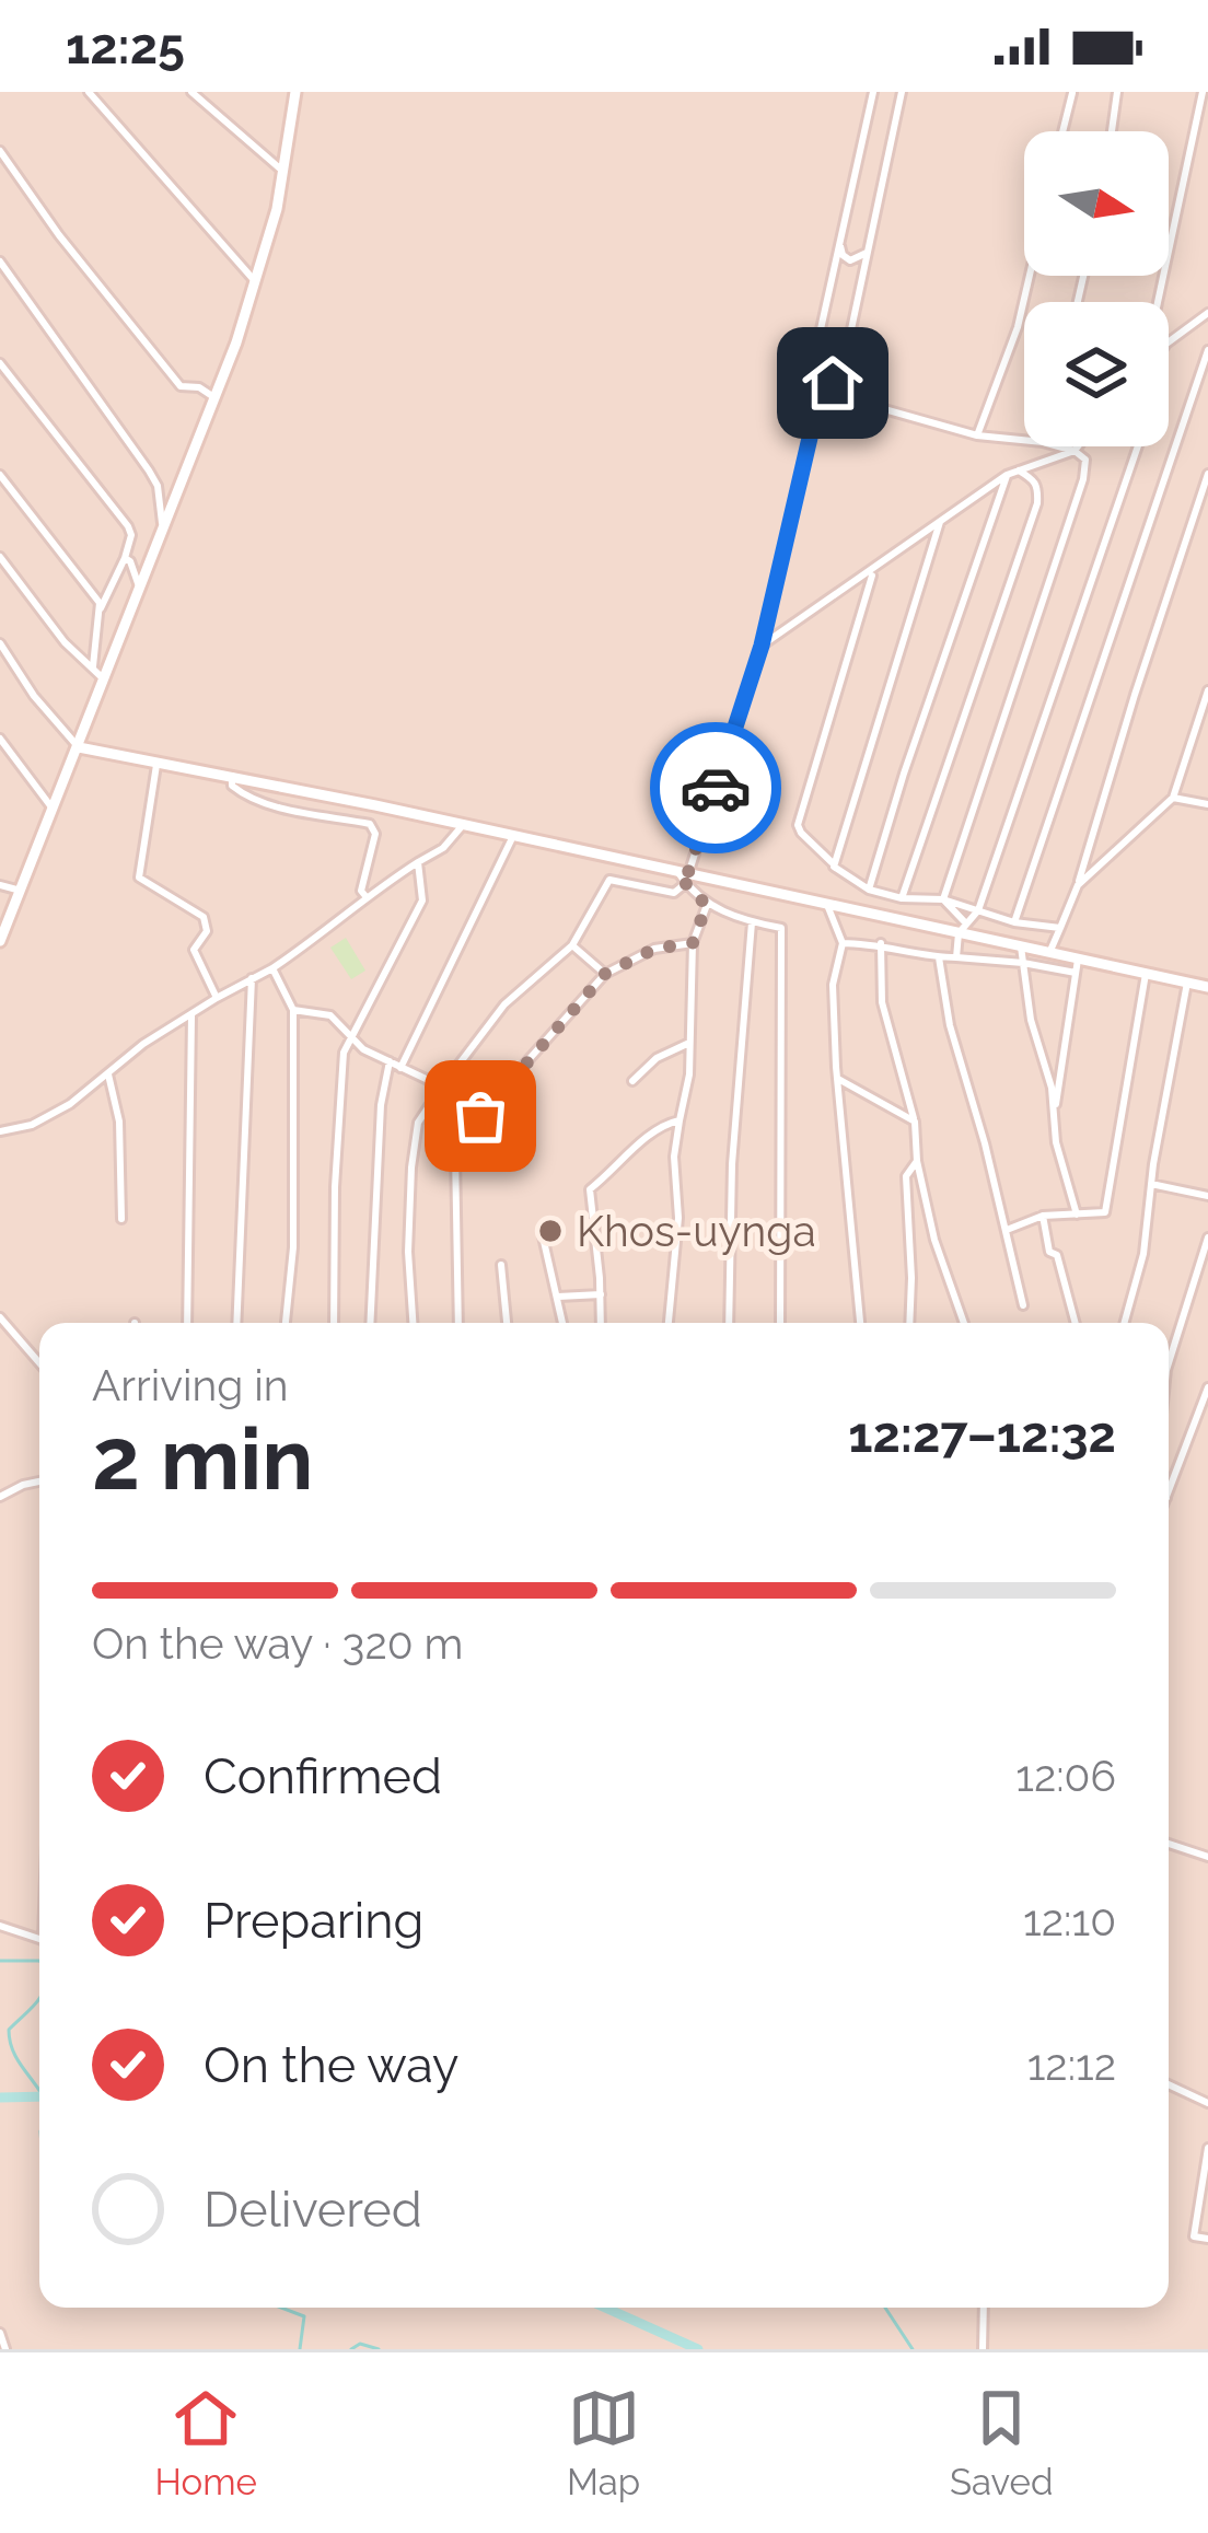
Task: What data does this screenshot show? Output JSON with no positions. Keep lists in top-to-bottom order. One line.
{"places":["Khos-uynga"],"north":"right","page":{"status":"12:25","heading":["2 min","Arriving in","12:27–12:32"],"bar":"On the way · 320 m","list":[["Confirmed","12:06"],["Preparing","12:10"],["On the way","12:12"],"Delivered"],"tabs":["Home","Map","Saved"]}}
